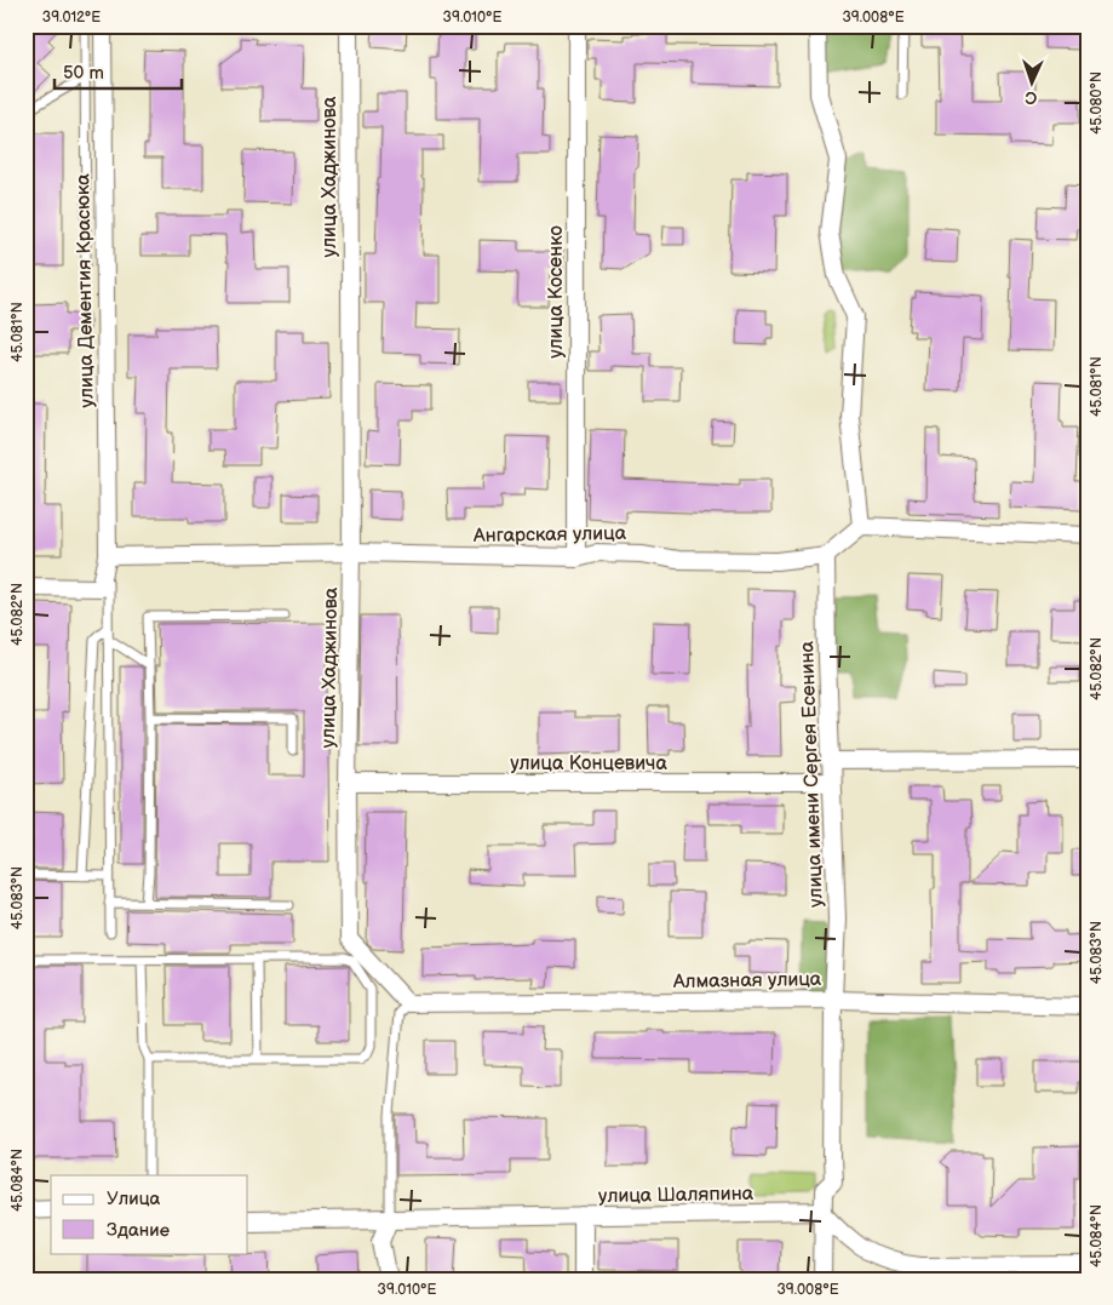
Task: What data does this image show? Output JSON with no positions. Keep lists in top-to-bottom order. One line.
{"streets":{"street":["улица Хаджинова","улица Дементия Красюка","улица Косенко","Ангарская улица","улица Концевича","улица имени Сергея Есенина","Алмазная улица","улица Шаляпина"]},"crossings":[["улица Хаджинова","Ангарская улица"],["улица Хаджинова","улица Концевича"],["улица Хаджинова","Алмазная улица"],["улица Дементия Красюка","Ангарская улица"],["улица Косенко","Ангарская улица"],["Ангарская улица","улица имени Сергея Есенина"],["улица Концевича","улица имени Сергея Есенина"],["улица имени Сергея Есенина","Алмазная улица"],["улица имени Сергея Есенина","улица Шаляпина"]],"legend":["Улица","Здание"],"scale_bar":"50 m","north":"bottom","coordinates":["39.012°E","39.010°E","39.008°E","45.080°N","45.081°N","45.082°N","45.083°N","45.084°N"]}
